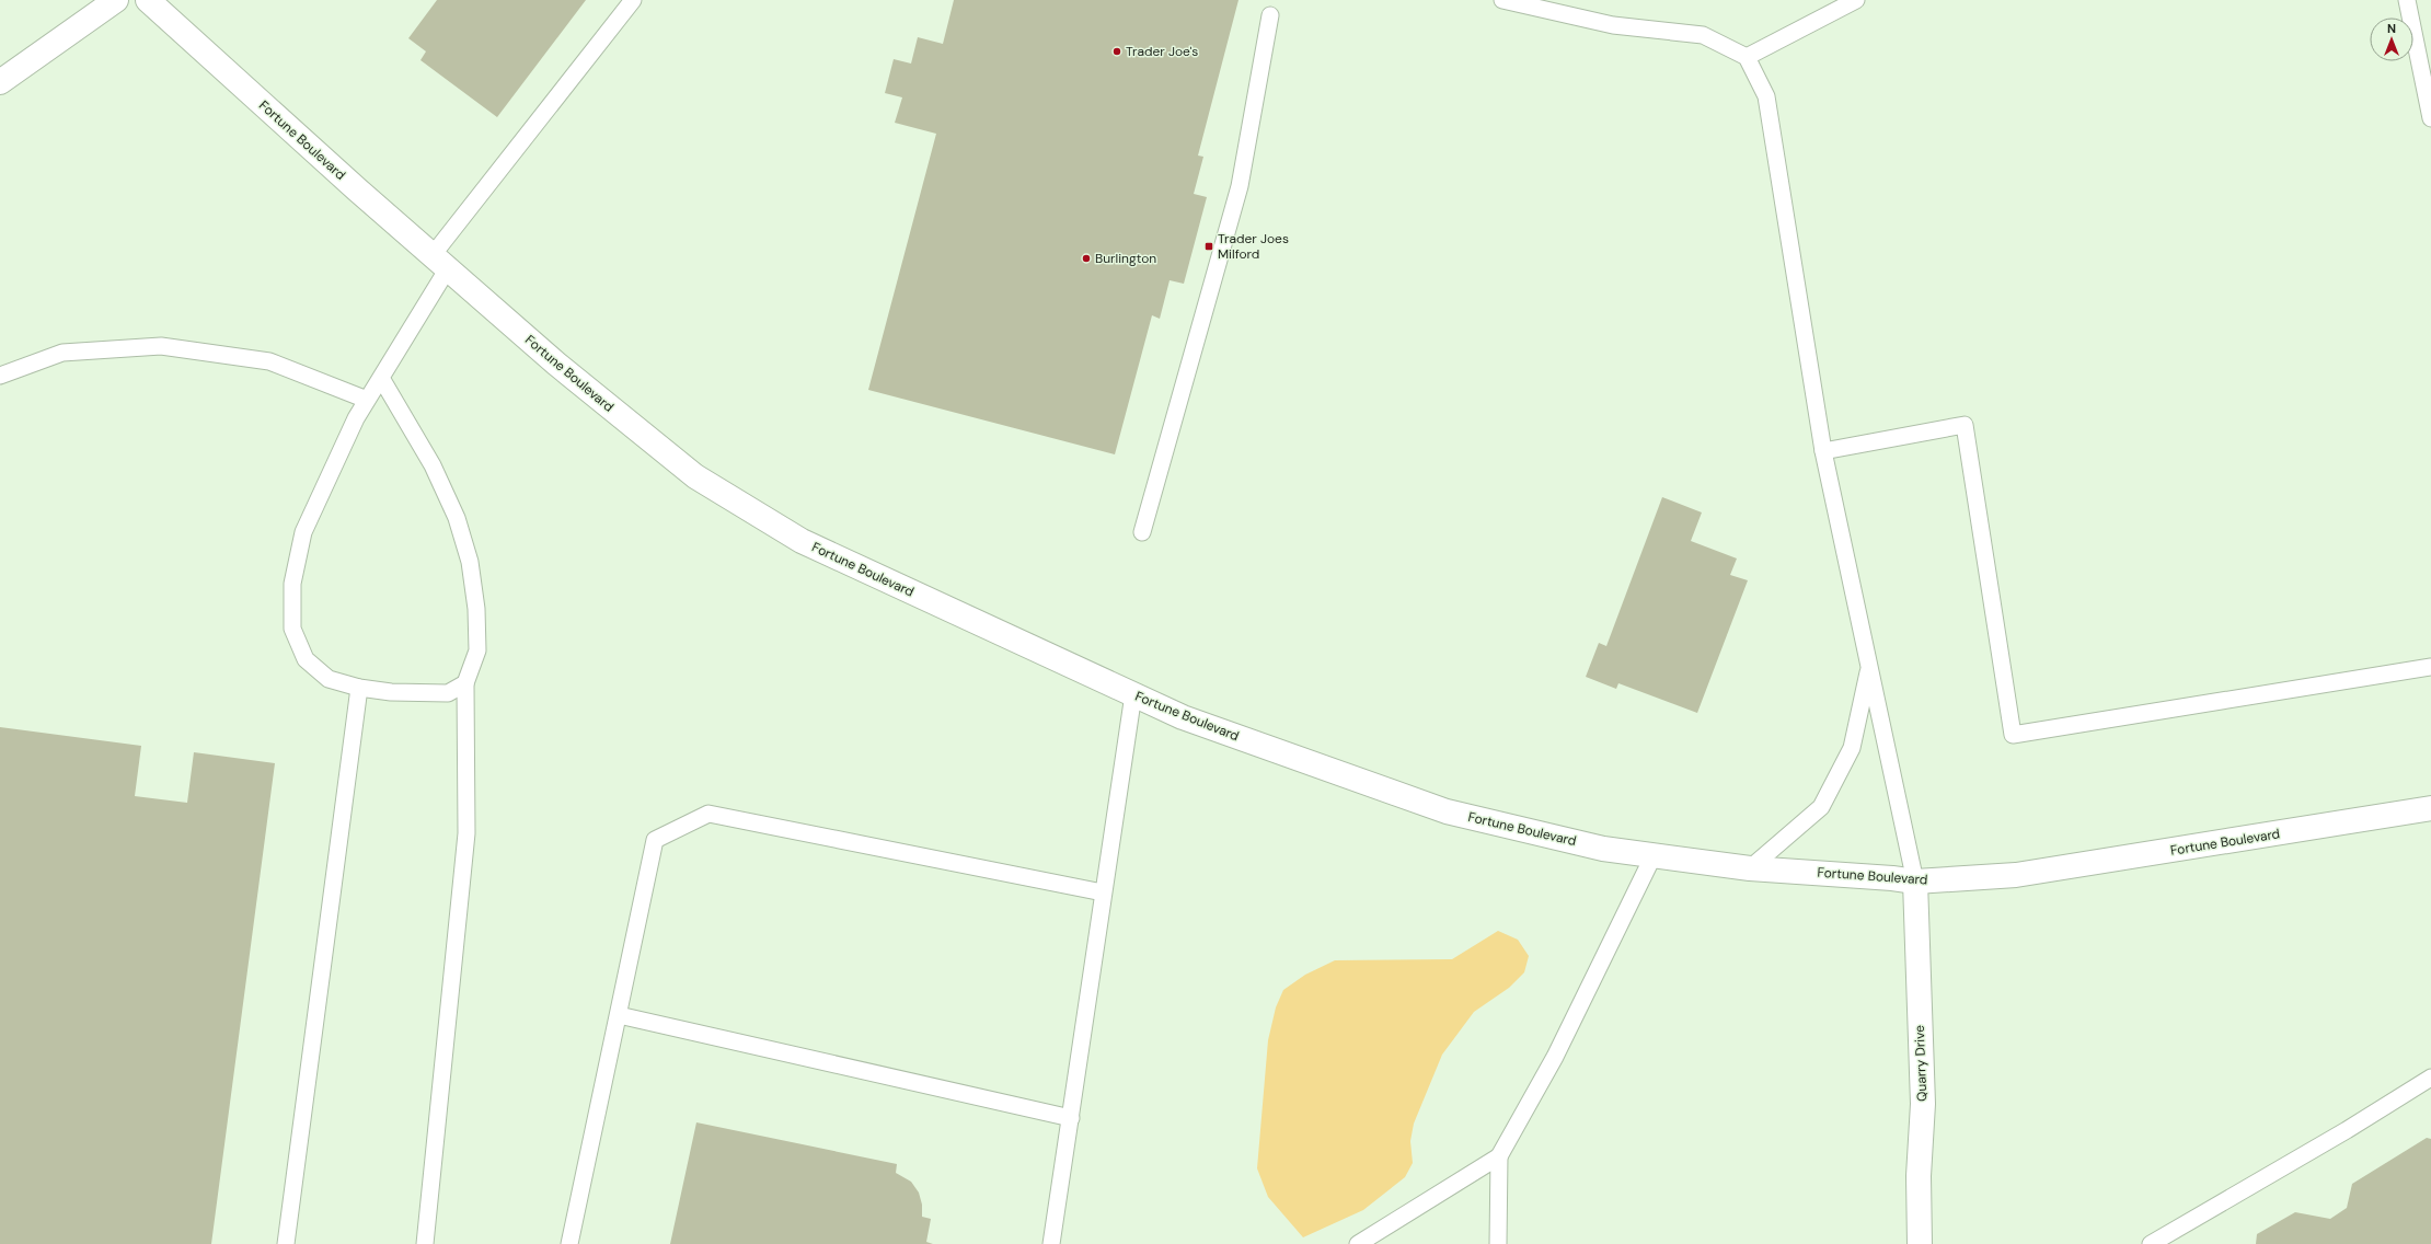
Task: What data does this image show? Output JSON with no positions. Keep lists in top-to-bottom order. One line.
{"streets":{"main road":["Fortune Boulevard","Quarry Drive"]},"crossings":[["Fortune Boulevard","Quarry Drive"]],"places":{"other":["Trader Joe's","Burlington"],"transit":["Trader Joes Milford"]},"north":"top"}
